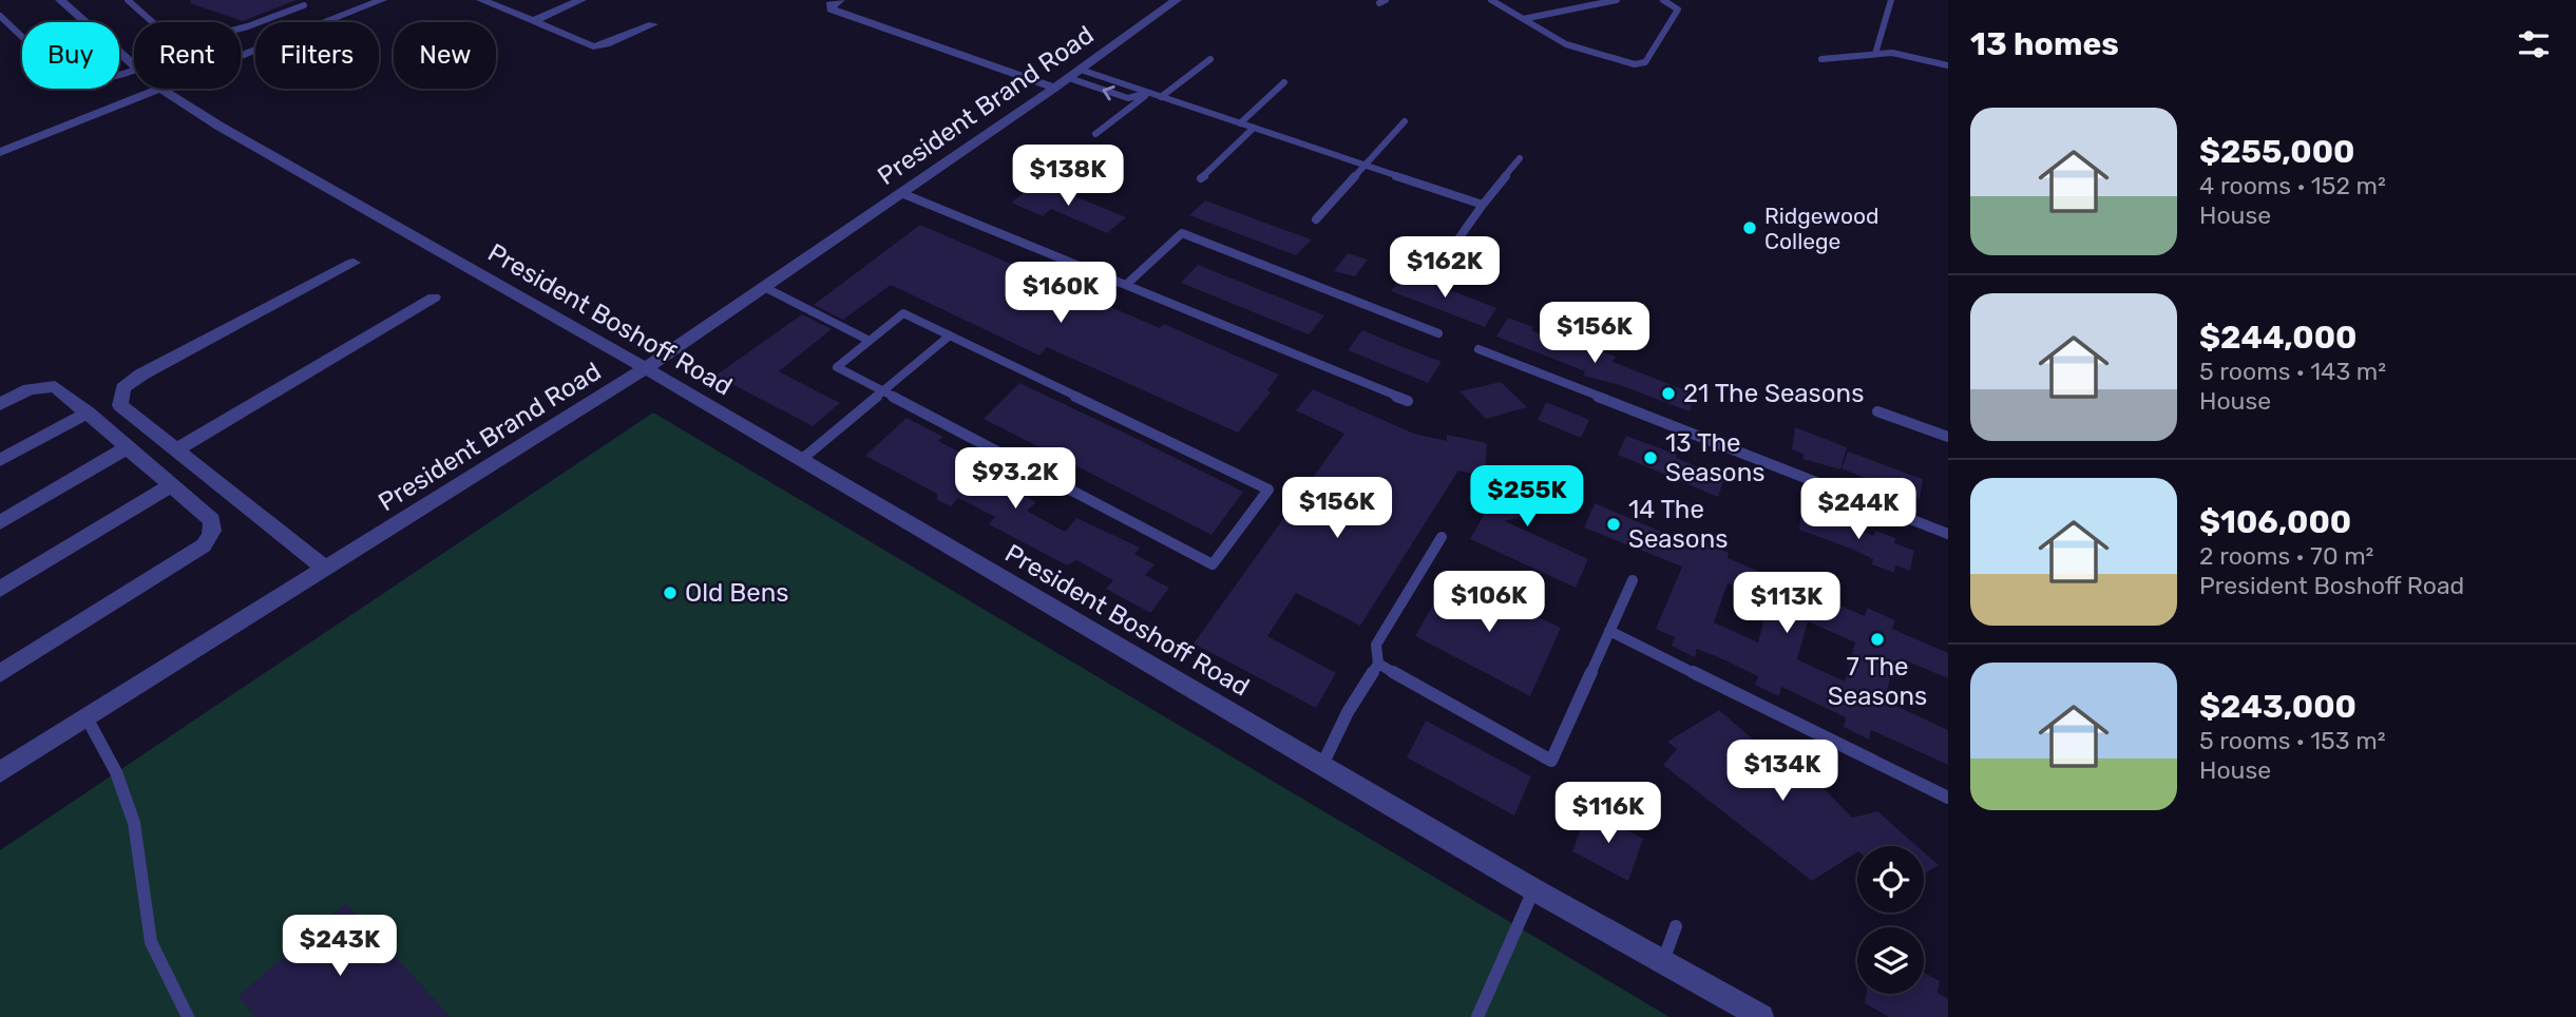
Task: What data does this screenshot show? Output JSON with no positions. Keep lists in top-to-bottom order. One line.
{"streets":{"street":["President Brand Road","President Boshoff Road"]},"crossings":[["President Brand Road","President Boshoff Road"]],"places":["Ridgewood College","21 The Seasons","13 The Seasons","14 The Seasons","Old Bens","7 The Seasons"],"page":{"heading":"13 homes","chip":["Buy","Rent","Filters","New"],"list":[{"name":"$255,000","note":"4 rooms · 152 m² · House"},{"name":"$244,000","note":"5 rooms · 143 m² · House"},{"name":"$106,000","note":"2 rooms · 70 m² · President Boshoff Road"},{"name":"$243,000","note":"5 rooms · 153 m² · House"}],"price":["$138K","$162K","$160K","$156K","$93.2K","$255K","$156K","$244K","$106K","$113K","$134K","$116K","$243K"]}}
